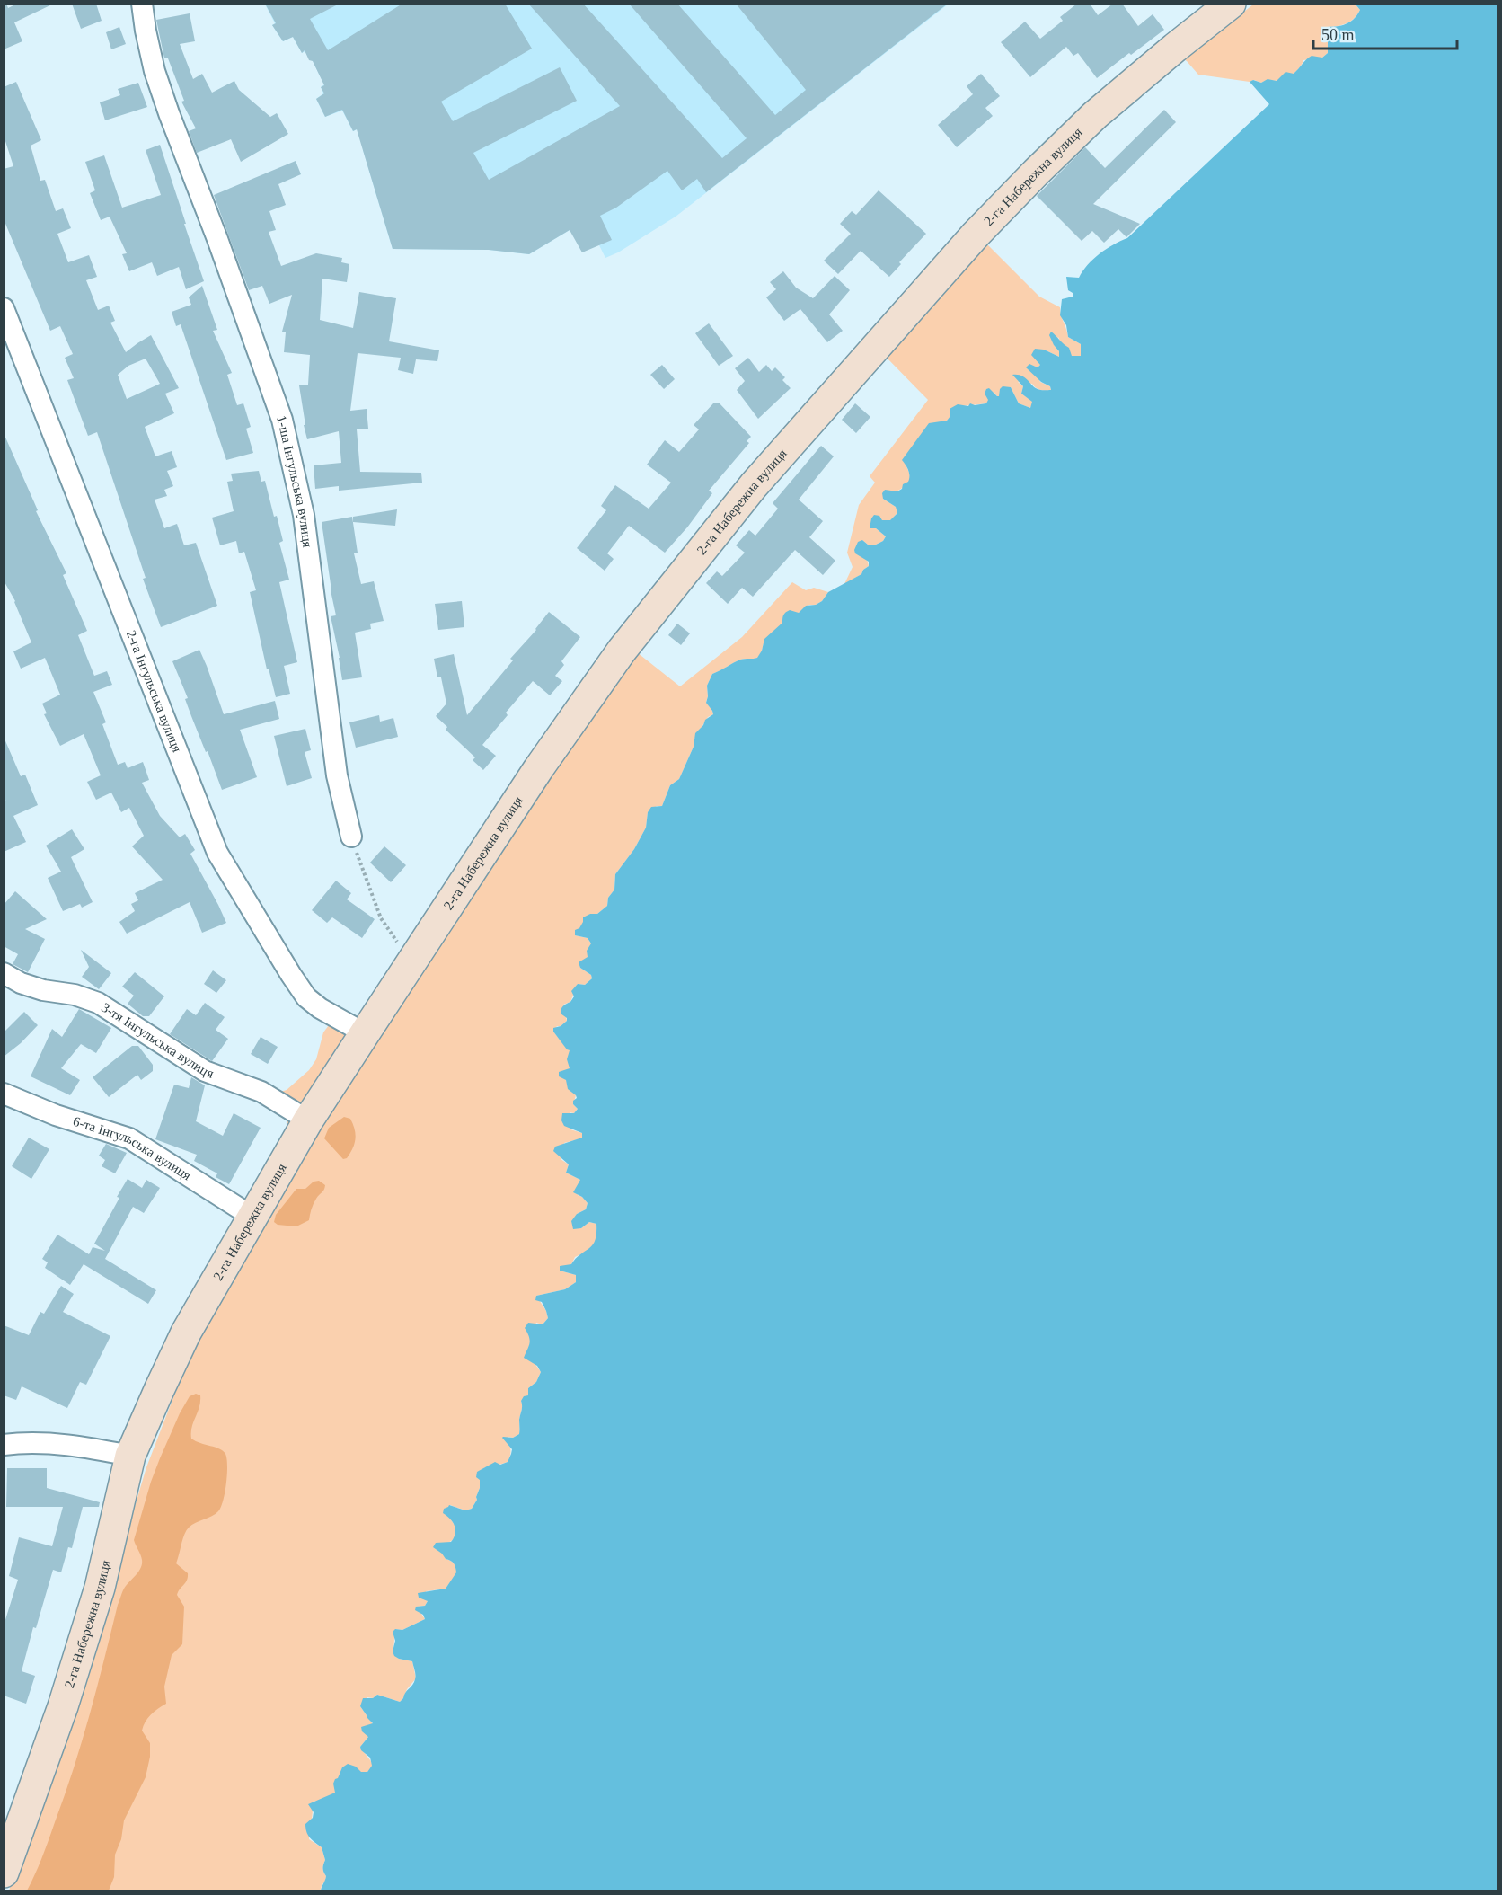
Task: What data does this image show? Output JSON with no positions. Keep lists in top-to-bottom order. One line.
{"streets":{"main road":["2-га Набережна вулиця"],"street":["1-ша Інгульська вулиця","2-га Інгульська вулиця","3-тя Інгульська вулиця","6-та Інгульська вулиця"]},"crossings":[["2-га Набережна вулиця","2-га Інгульська вулиця"],["2-га Набережна вулиця","3-тя Інгульська вулиця"],["2-га Набережна вулиця","6-та Інгульська вулиця"]],"scale_bar":"50 m"}
